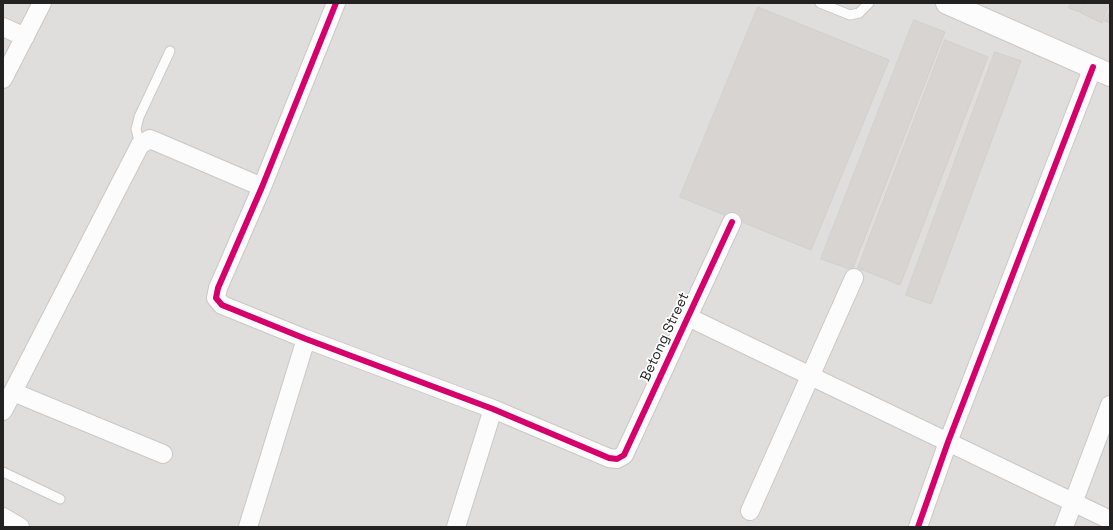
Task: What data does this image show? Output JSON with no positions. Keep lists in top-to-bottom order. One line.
{"streets":{"street":["Betong Street"]}}
